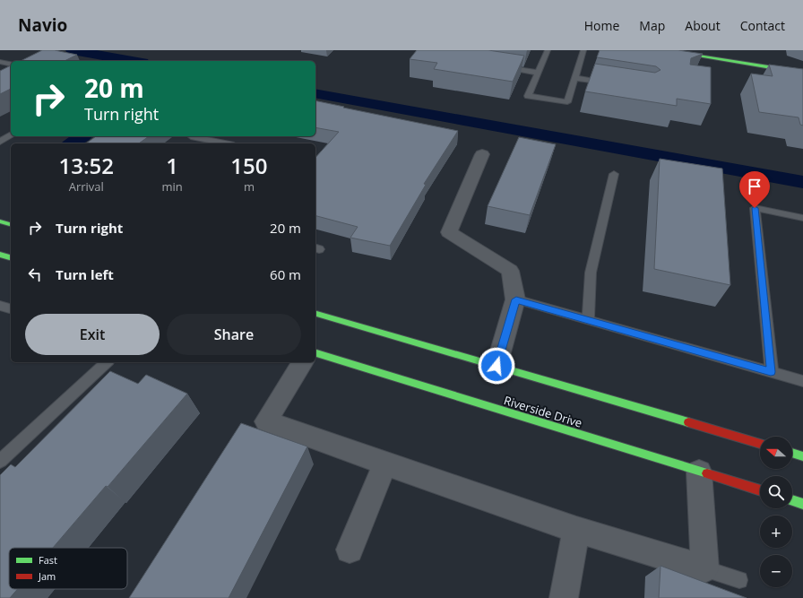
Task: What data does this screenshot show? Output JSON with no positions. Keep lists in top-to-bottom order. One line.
{"streets":{"street":["Riverside Drive"]},"legend":["Fast","Jam"],"north":"left","page":{"header":"Navio","nav":["Home","Map","About","Contact"],"turn":["20 m","Turn right"],"eta":["13:52","Arrival","1","min","150","m"],"list":[{"name":"Turn right","value":"20 m"},{"name":"Turn left","value":"60 m"}],"buttons":["Exit","Share"],"map_buttons":["+","−"]}}
